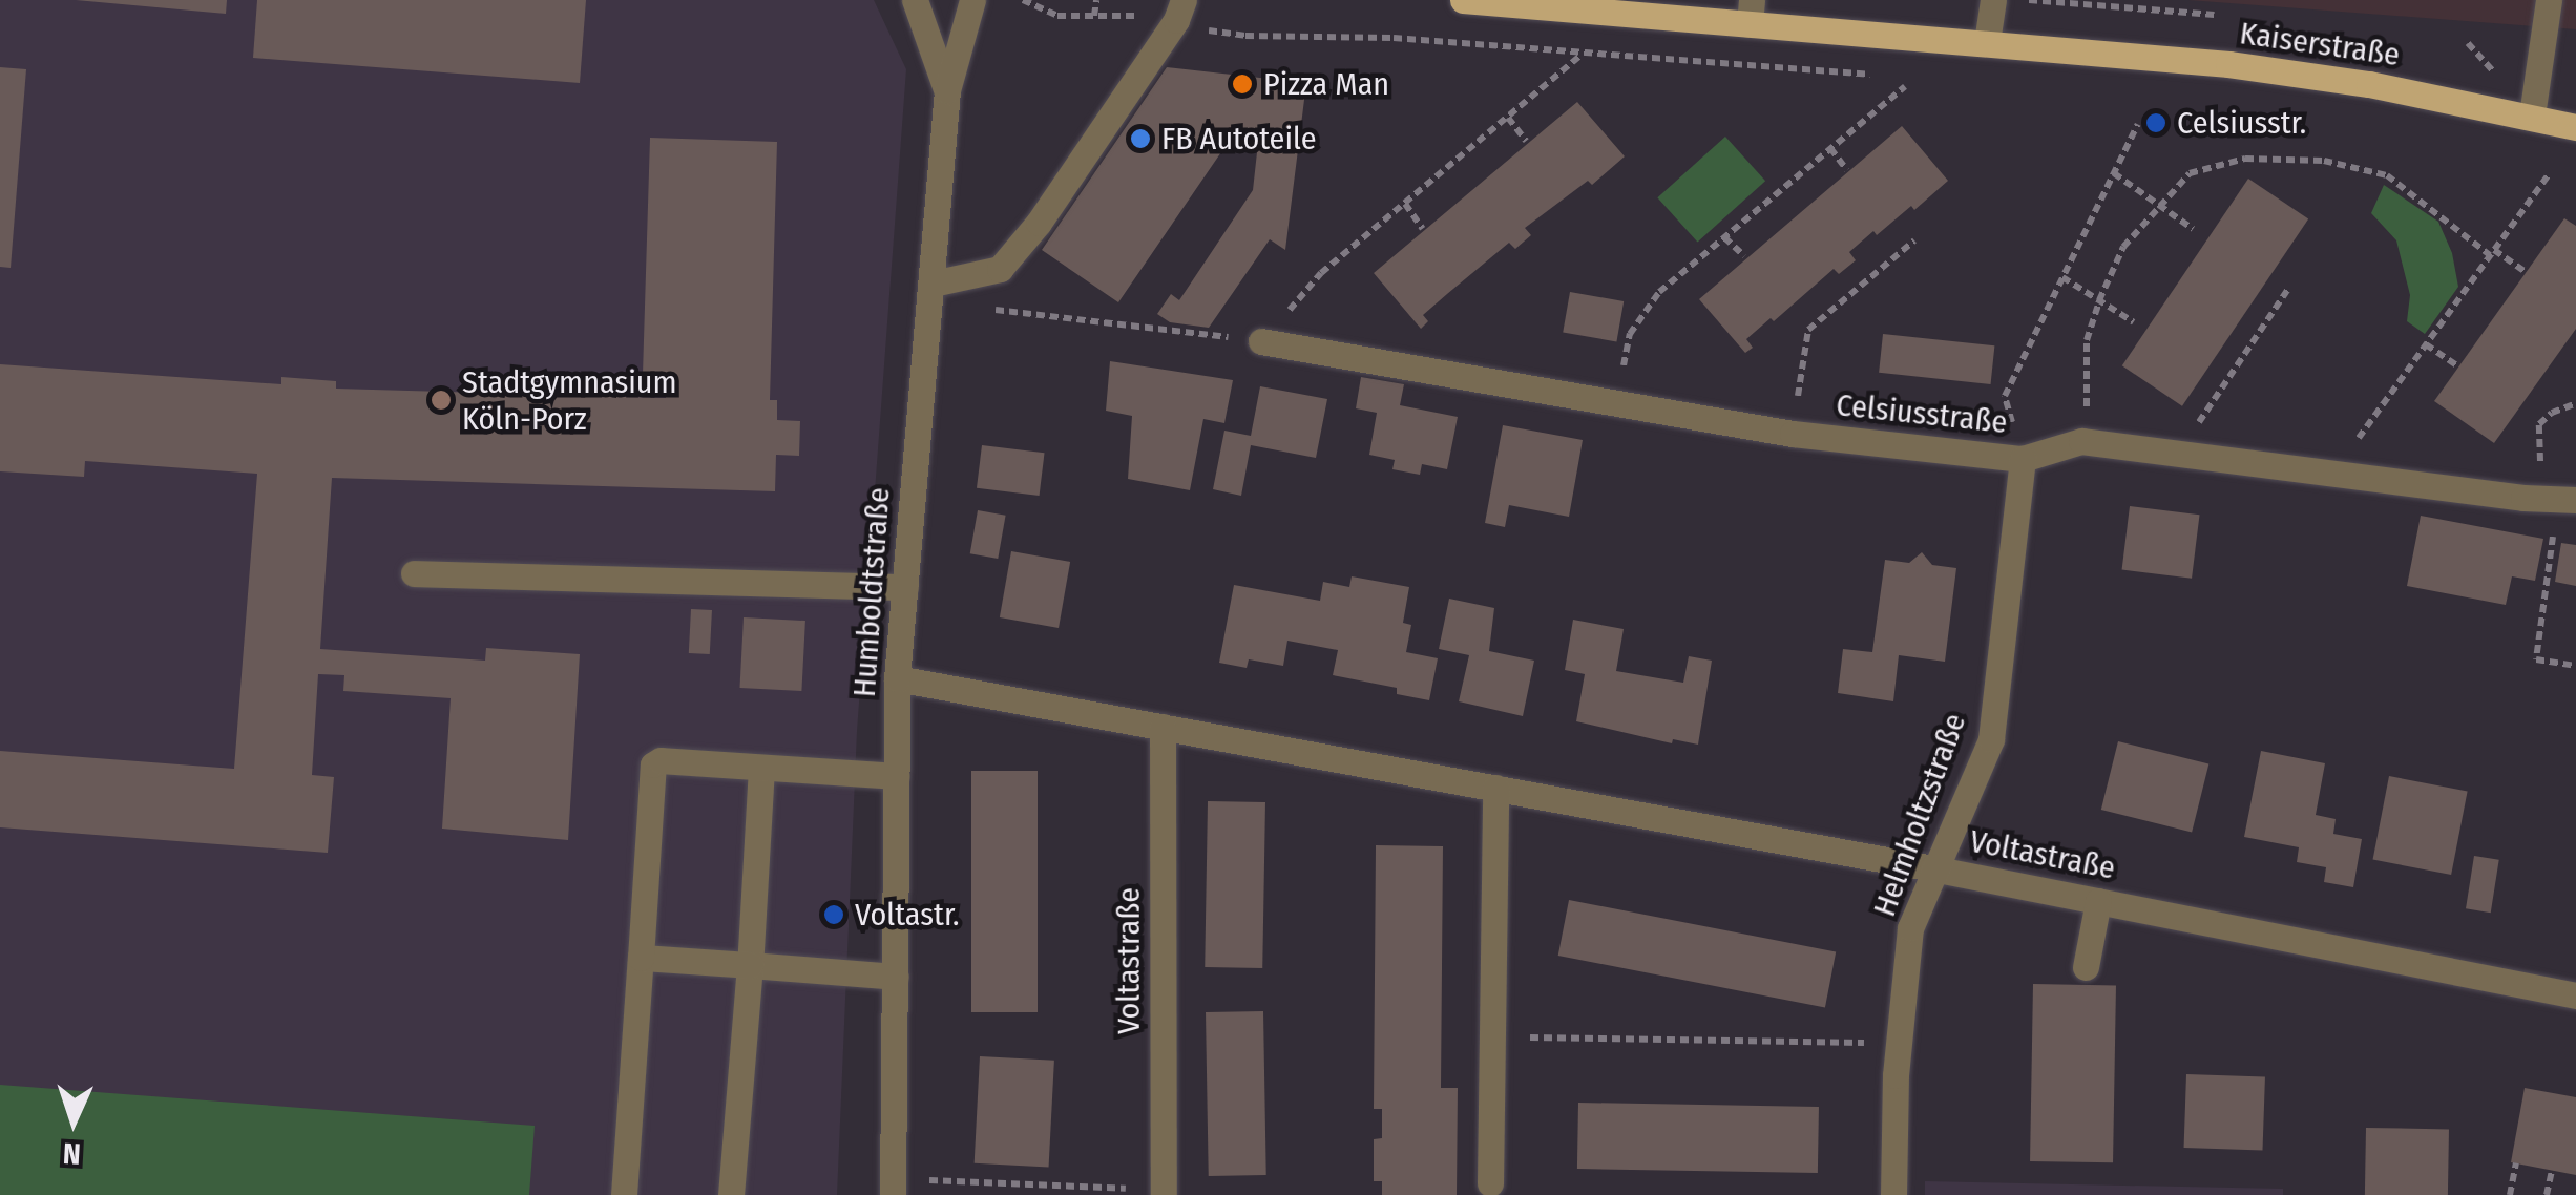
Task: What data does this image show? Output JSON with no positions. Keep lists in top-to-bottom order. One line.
{"streets":{"main road":["Kaiserstraße"],"street":["Celsiusstraße","Humboldtstraße","Helmholtzstraße","Voltastraße"]},"crossings":[["Celsiusstraße","Helmholtzstraße"],["Humboldtstraße","Voltastraße"],["Helmholtzstraße","Voltastraße"]],"places":["Pizza Man","Celsiusstr.","FB Autoteile","Stadtgymnasium Köln-Porz","Voltastr."],"north":"bottom"}
